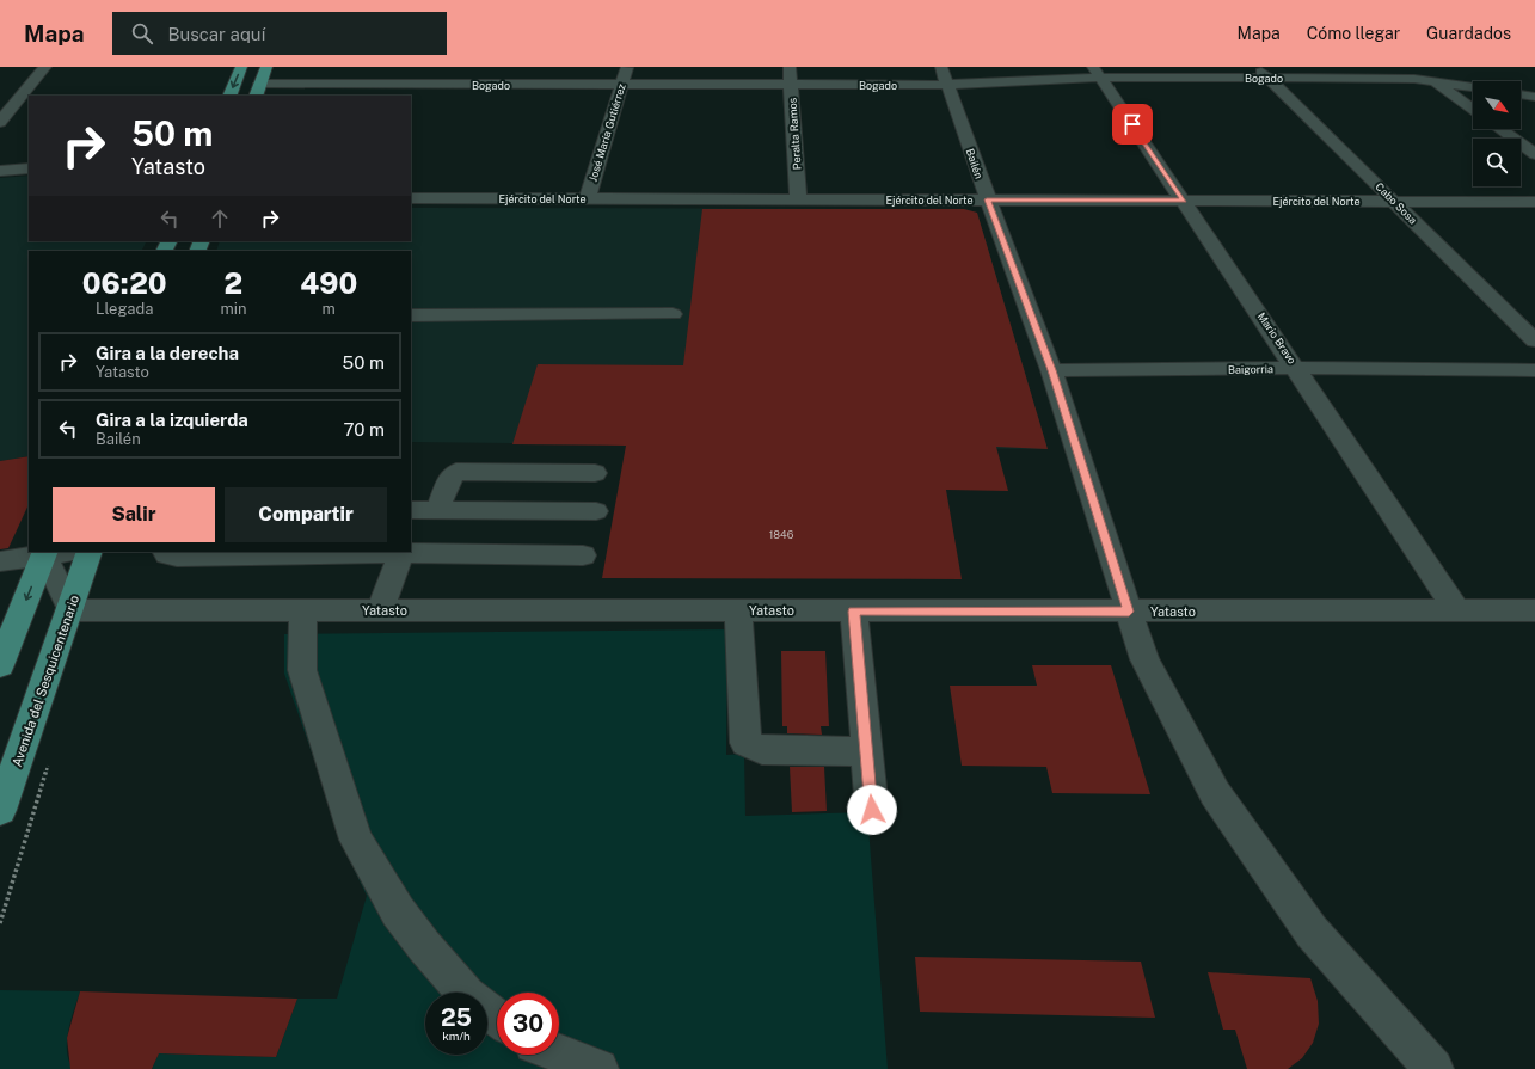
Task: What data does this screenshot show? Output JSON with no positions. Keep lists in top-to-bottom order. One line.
{"streets":{"main road":["Avenida del Sesquicentenario"],"street":["Bogado","José María Gutiérrez","Peralta Ramos","Bailén","Ejército del Norte","Cabo Sosa","Mario Bravo","Baigorria","Yatasto"]},"crossings":[["Bogado","José María Gutiérrez"],["Bogado","Peralta Ramos"],["Bogado","Bailén"],["Bogado","Cabo Sosa"],["Bogado","Mario Bravo"],["José María Gutiérrez","Ejército del Norte"],["Peralta Ramos","Ejército del Norte"],["Bailén","Ejército del Norte"],["Bailén","Baigorria"],["Bailén","Yatasto"],["Ejército del Norte","Cabo Sosa"],["Ejército del Norte","Mario Bravo"],["Mario Bravo","Baigorria"],["Mario Bravo","Yatasto"],["Yatasto","Avenida del Sesquicentenario"]],"house_numbers":["1846"],"north":"bottom right","page":{"header":"Mapa","search":"Buscar aquí","nav":["Mapa","Cómo llegar","Guardados"],"turn":["50 m","Yatasto"],"eta":["06:20","Llegada","2","min","490","m"],"list":[{"name":"Gira a la derecha","note":"Yatasto","value":"50 m"},{"name":"Gira a la izquierda","note":"Bailén","value":"70 m"}],"buttons":["Salir","Compartir"],"speed":"25 km/h","limit":"30"}}
